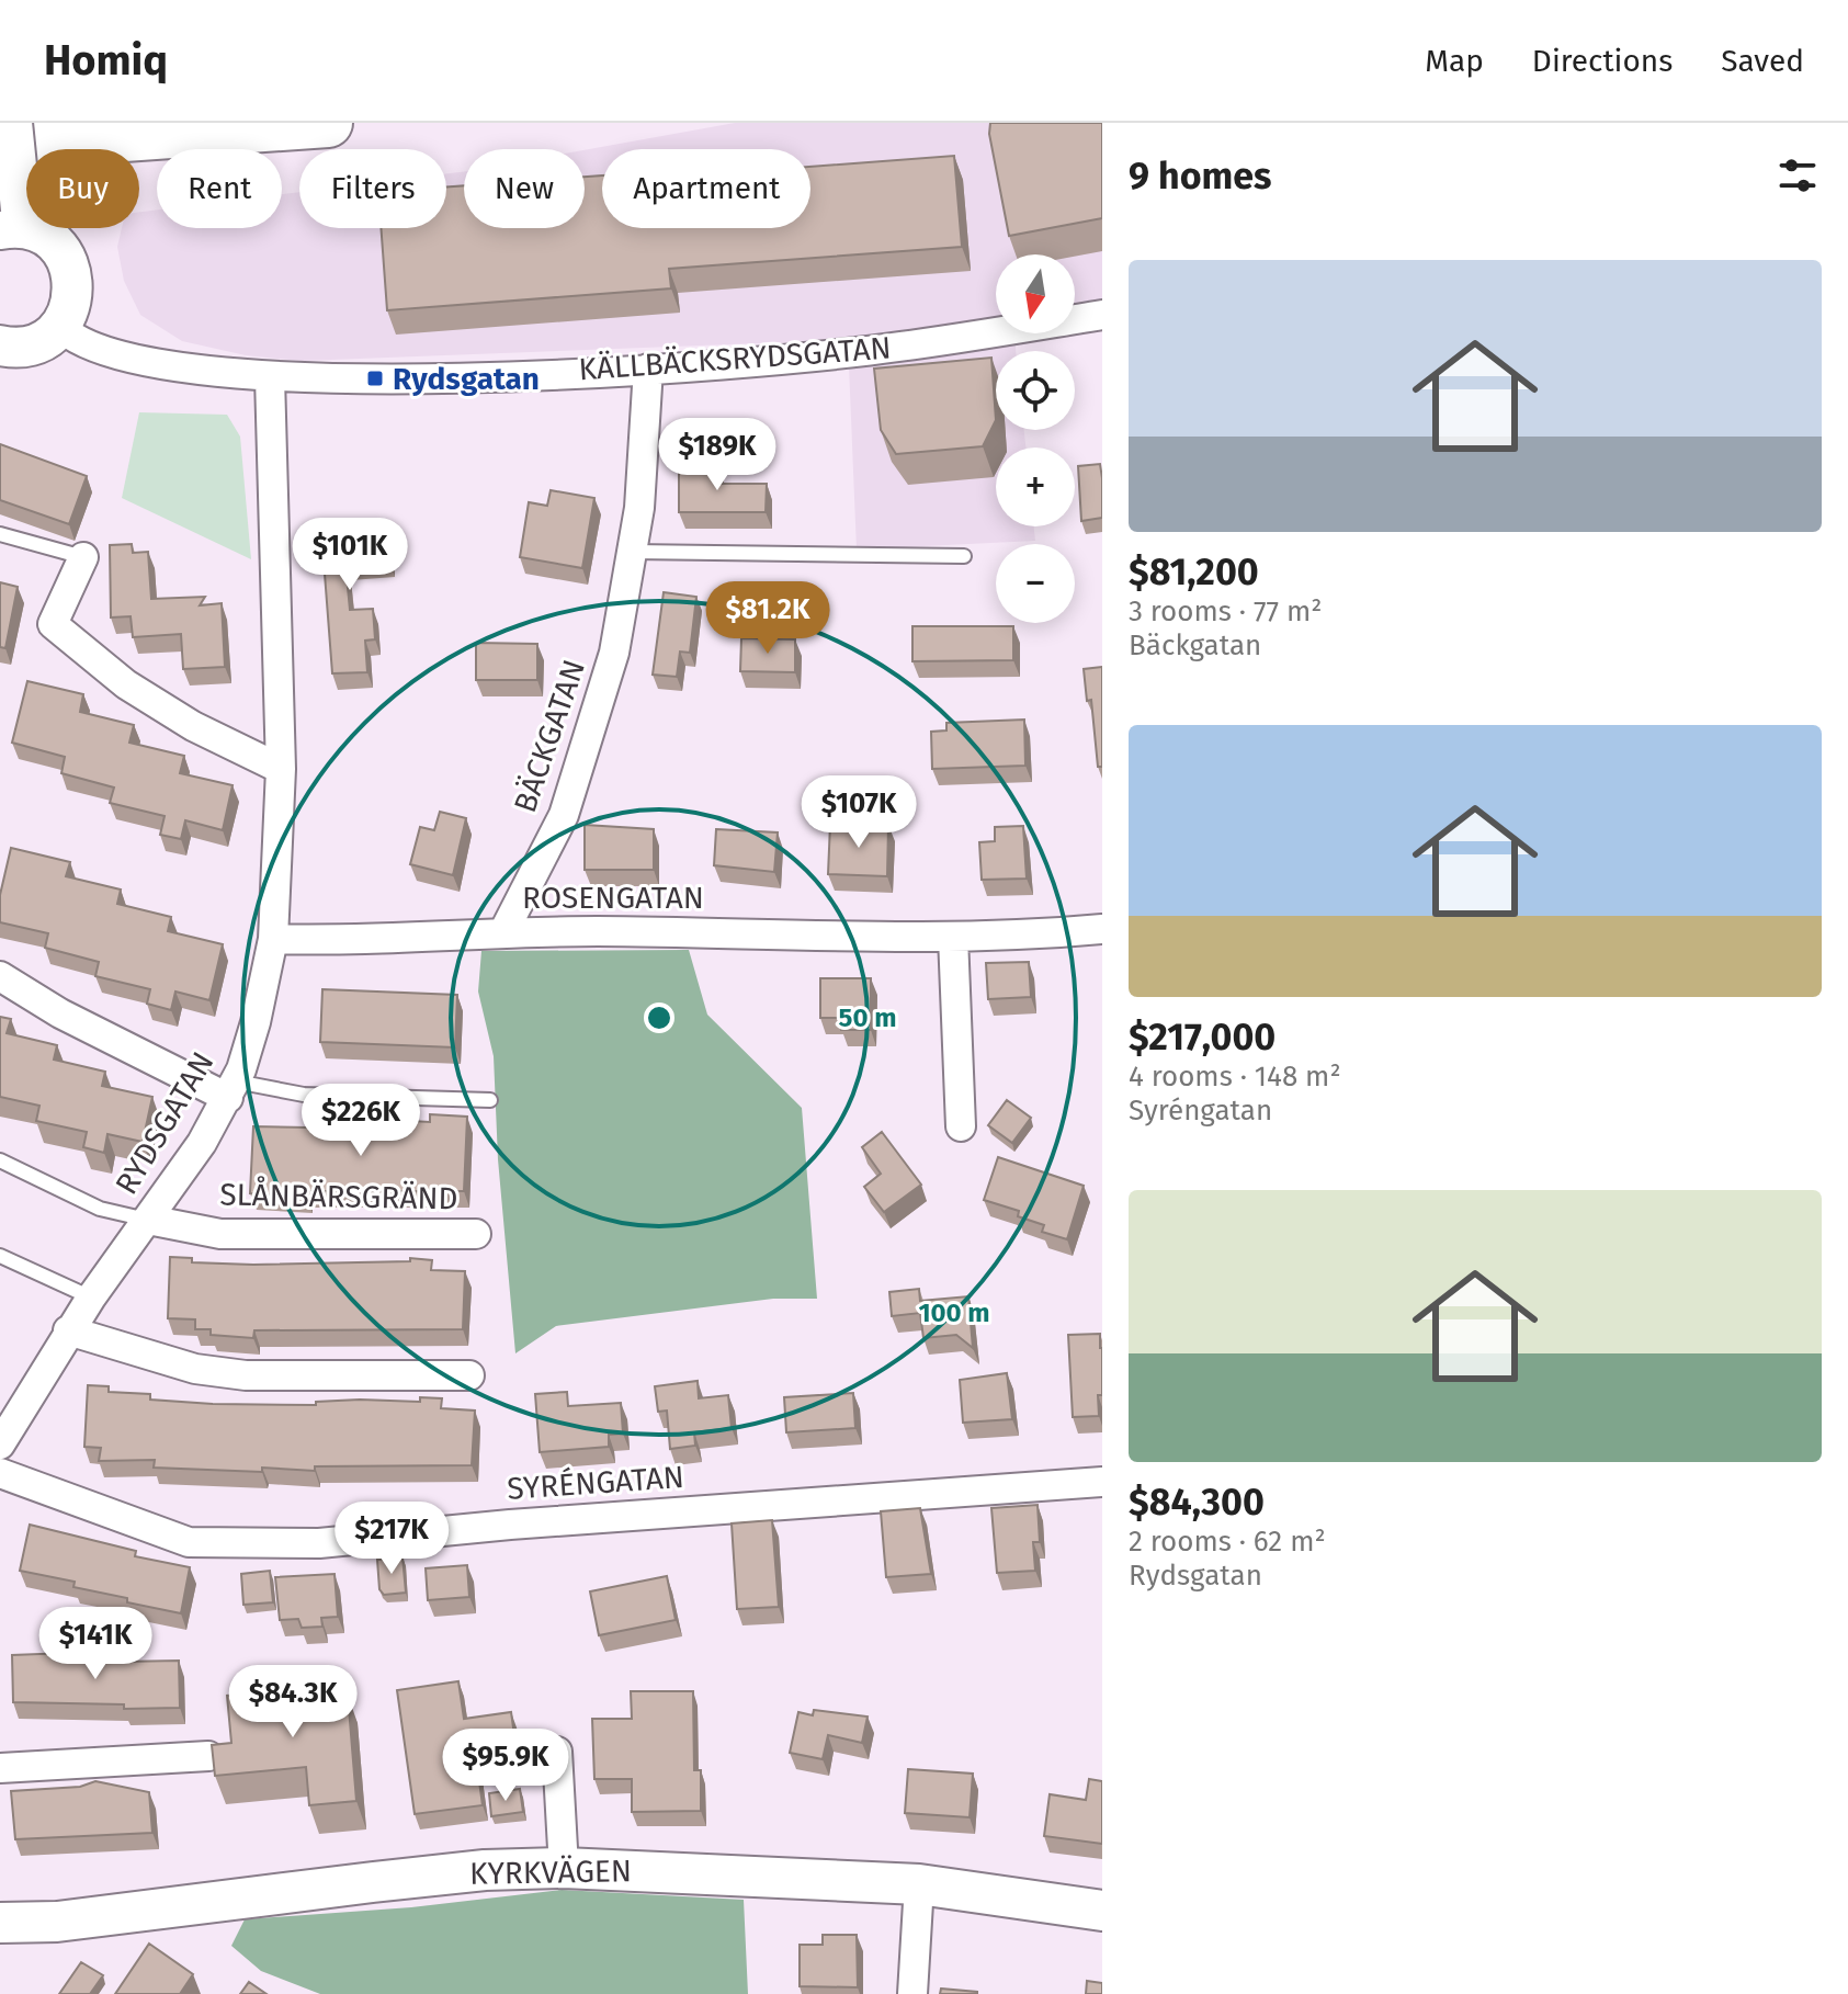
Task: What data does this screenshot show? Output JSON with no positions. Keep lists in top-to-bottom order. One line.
{"streets":{"street":["KÄLLBÄCKSRYDSGATAN","BÄCKGATAN","ROSENGATAN","RYDSGATAN","SLÅNBÄRSGRÄND","SYRÉNGATAN","KYRKVÄGEN"]},"crossings":[["KÄLLBÄCKSRYDSGATAN","BÄCKGATAN"],["KÄLLBÄCKSRYDSGATAN","RYDSGATAN"],["BÄCKGATAN","ROSENGATAN"],["ROSENGATAN","RYDSGATAN"],["RYDSGATAN","SLÅNBÄRSGRÄND"]],"places":{"transit":["Rydsgatan"]},"north":"bottom","page":{"header":"Homiq","nav":["Map","Directions","Saved"],"heading":"9 homes","chip":["Buy","Rent","Filters","New","Apartment"],"list":[{"name":"$81,200","note":"3 rooms · 77 m² · Bäckgatan"},{"name":"$217,000","note":"4 rooms · 148 m² · Syréngatan"},{"name":"$84,300","note":"2 rooms · 62 m² · Rydsgatan"}],"map_buttons":["+","−"],"price":["$189K","$101K","$81.2K","$107K","$226K","$217K","$141K","$84.3K","$95.9K"]},"rings":["50 m","100 m"]}
